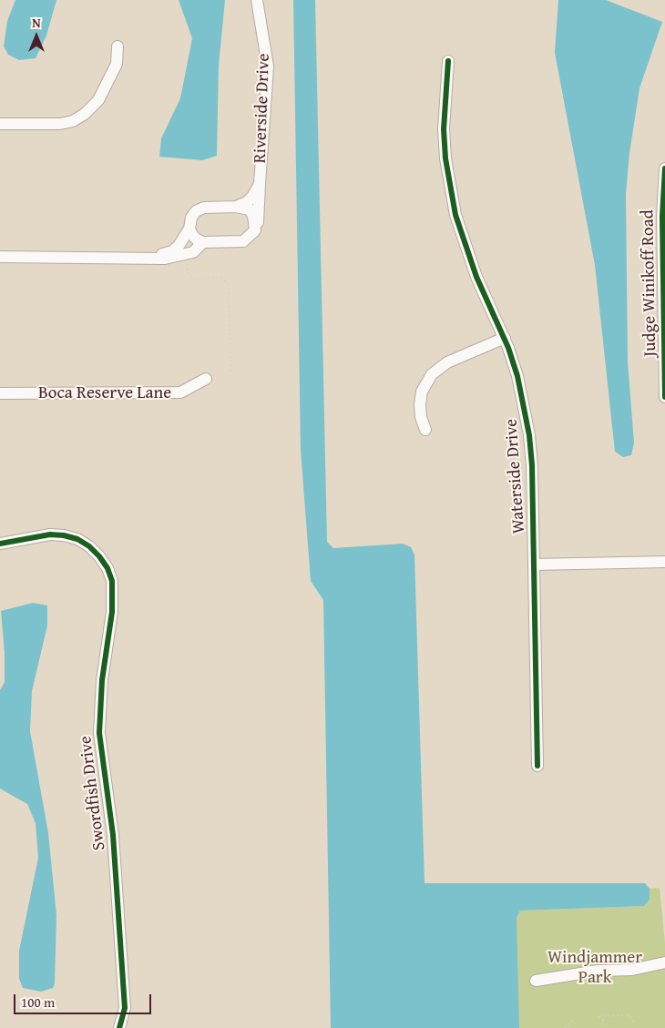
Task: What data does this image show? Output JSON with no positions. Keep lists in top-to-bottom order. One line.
{"streets":{"street":["Riverside Drive","Judge Winikoff Road","Boca Reserve Lane","Waterside Drive","Swordfish Drive"]},"parks":["Windjammer Park"],"scale_bar":"100 m","north":"top"}
